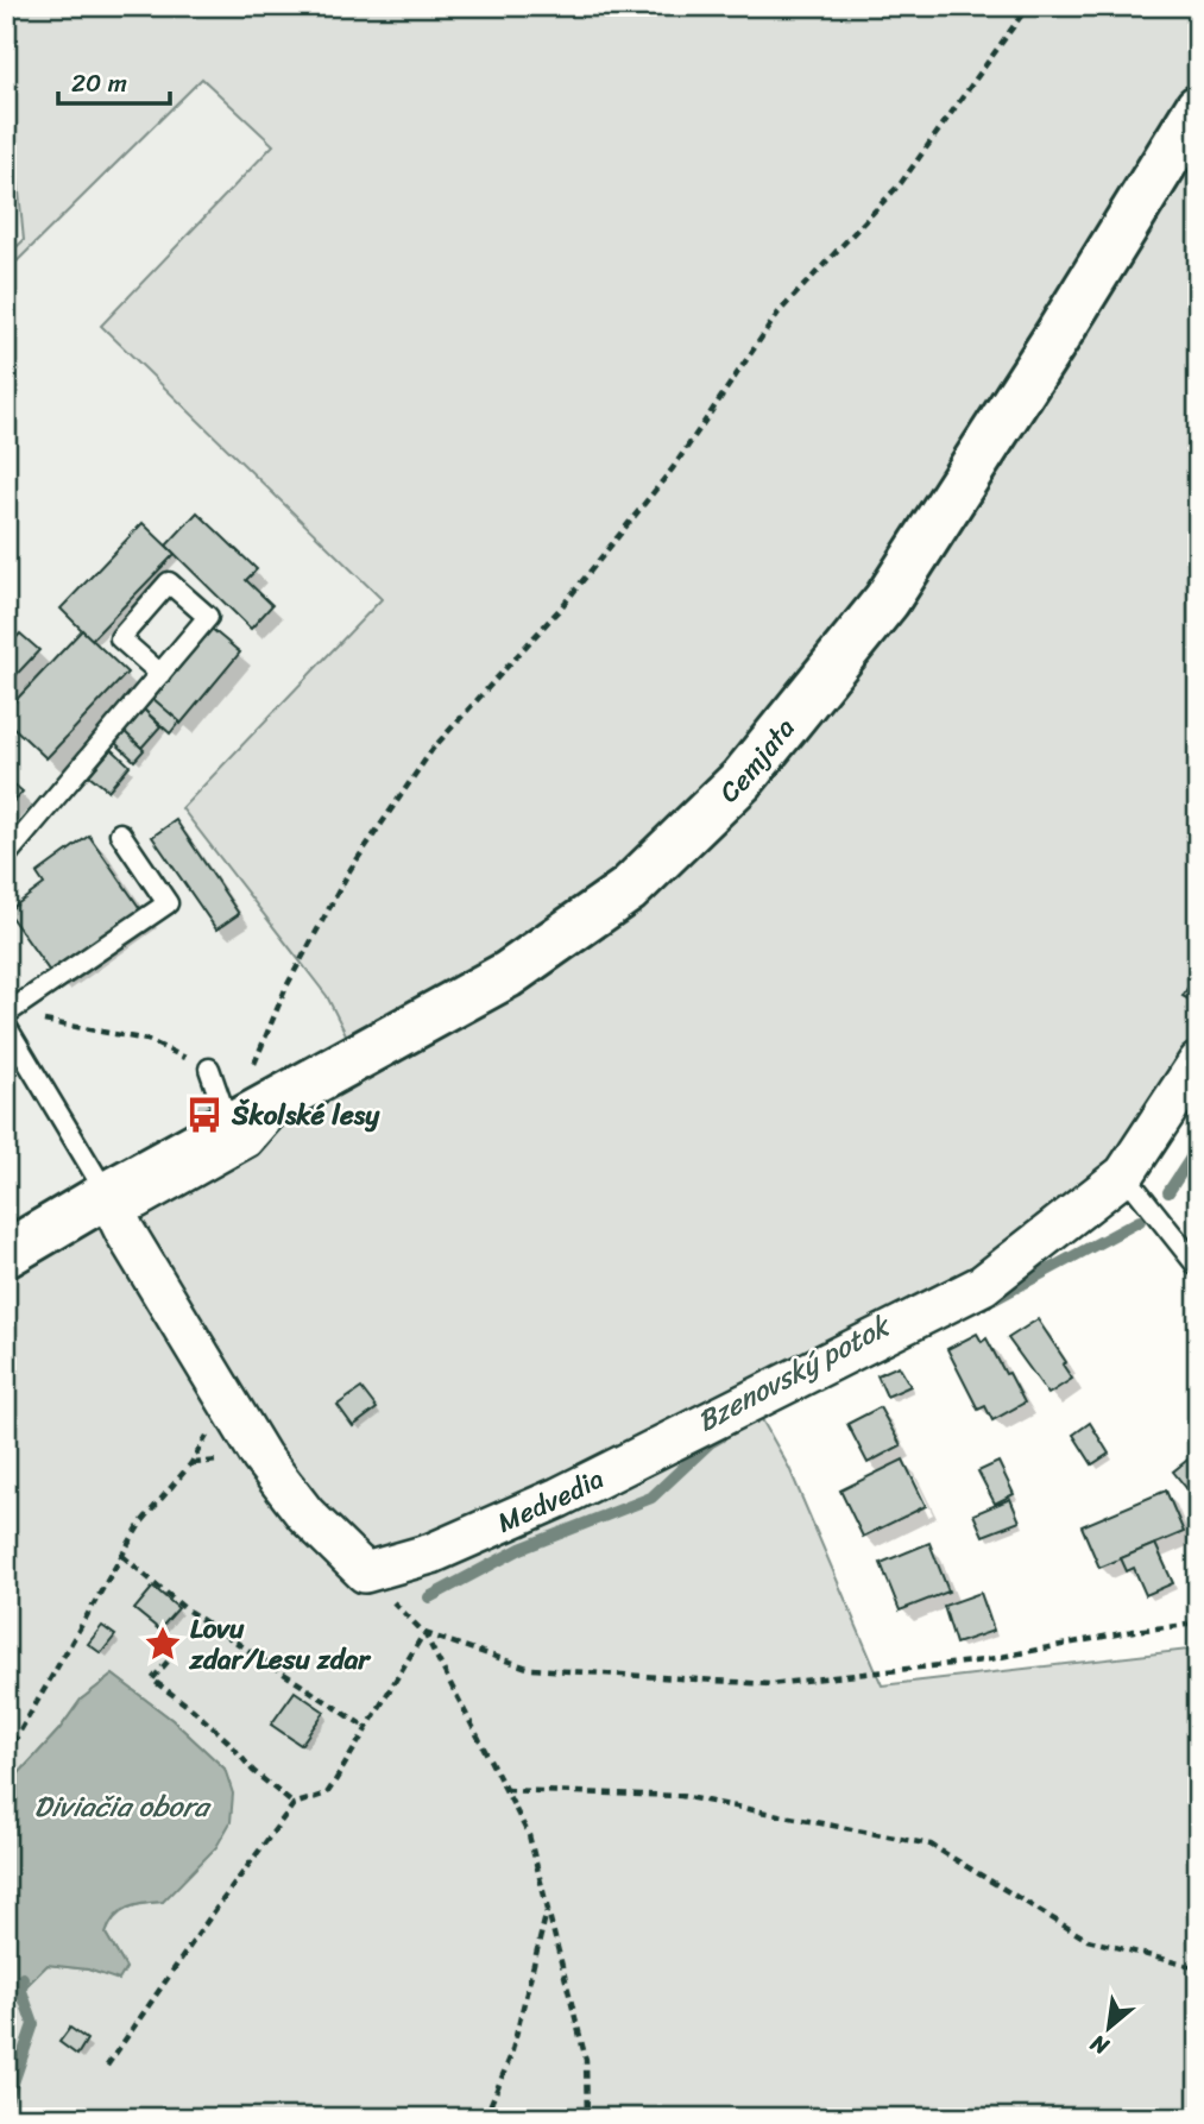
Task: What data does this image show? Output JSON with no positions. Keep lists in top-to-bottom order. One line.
{"streets":{"main road":["Cemjata"],"street":["Medvedia"]},"crossings":[["Cemjata","Medvedia"]],"water":["Bzenovský potok","Diviačia obora"],"places":{"bus stop":["Školské lesy"],"place":["Lovu zdar/Lesu zdar"]},"scale_bar":"20 m","north":"bottom left"}
